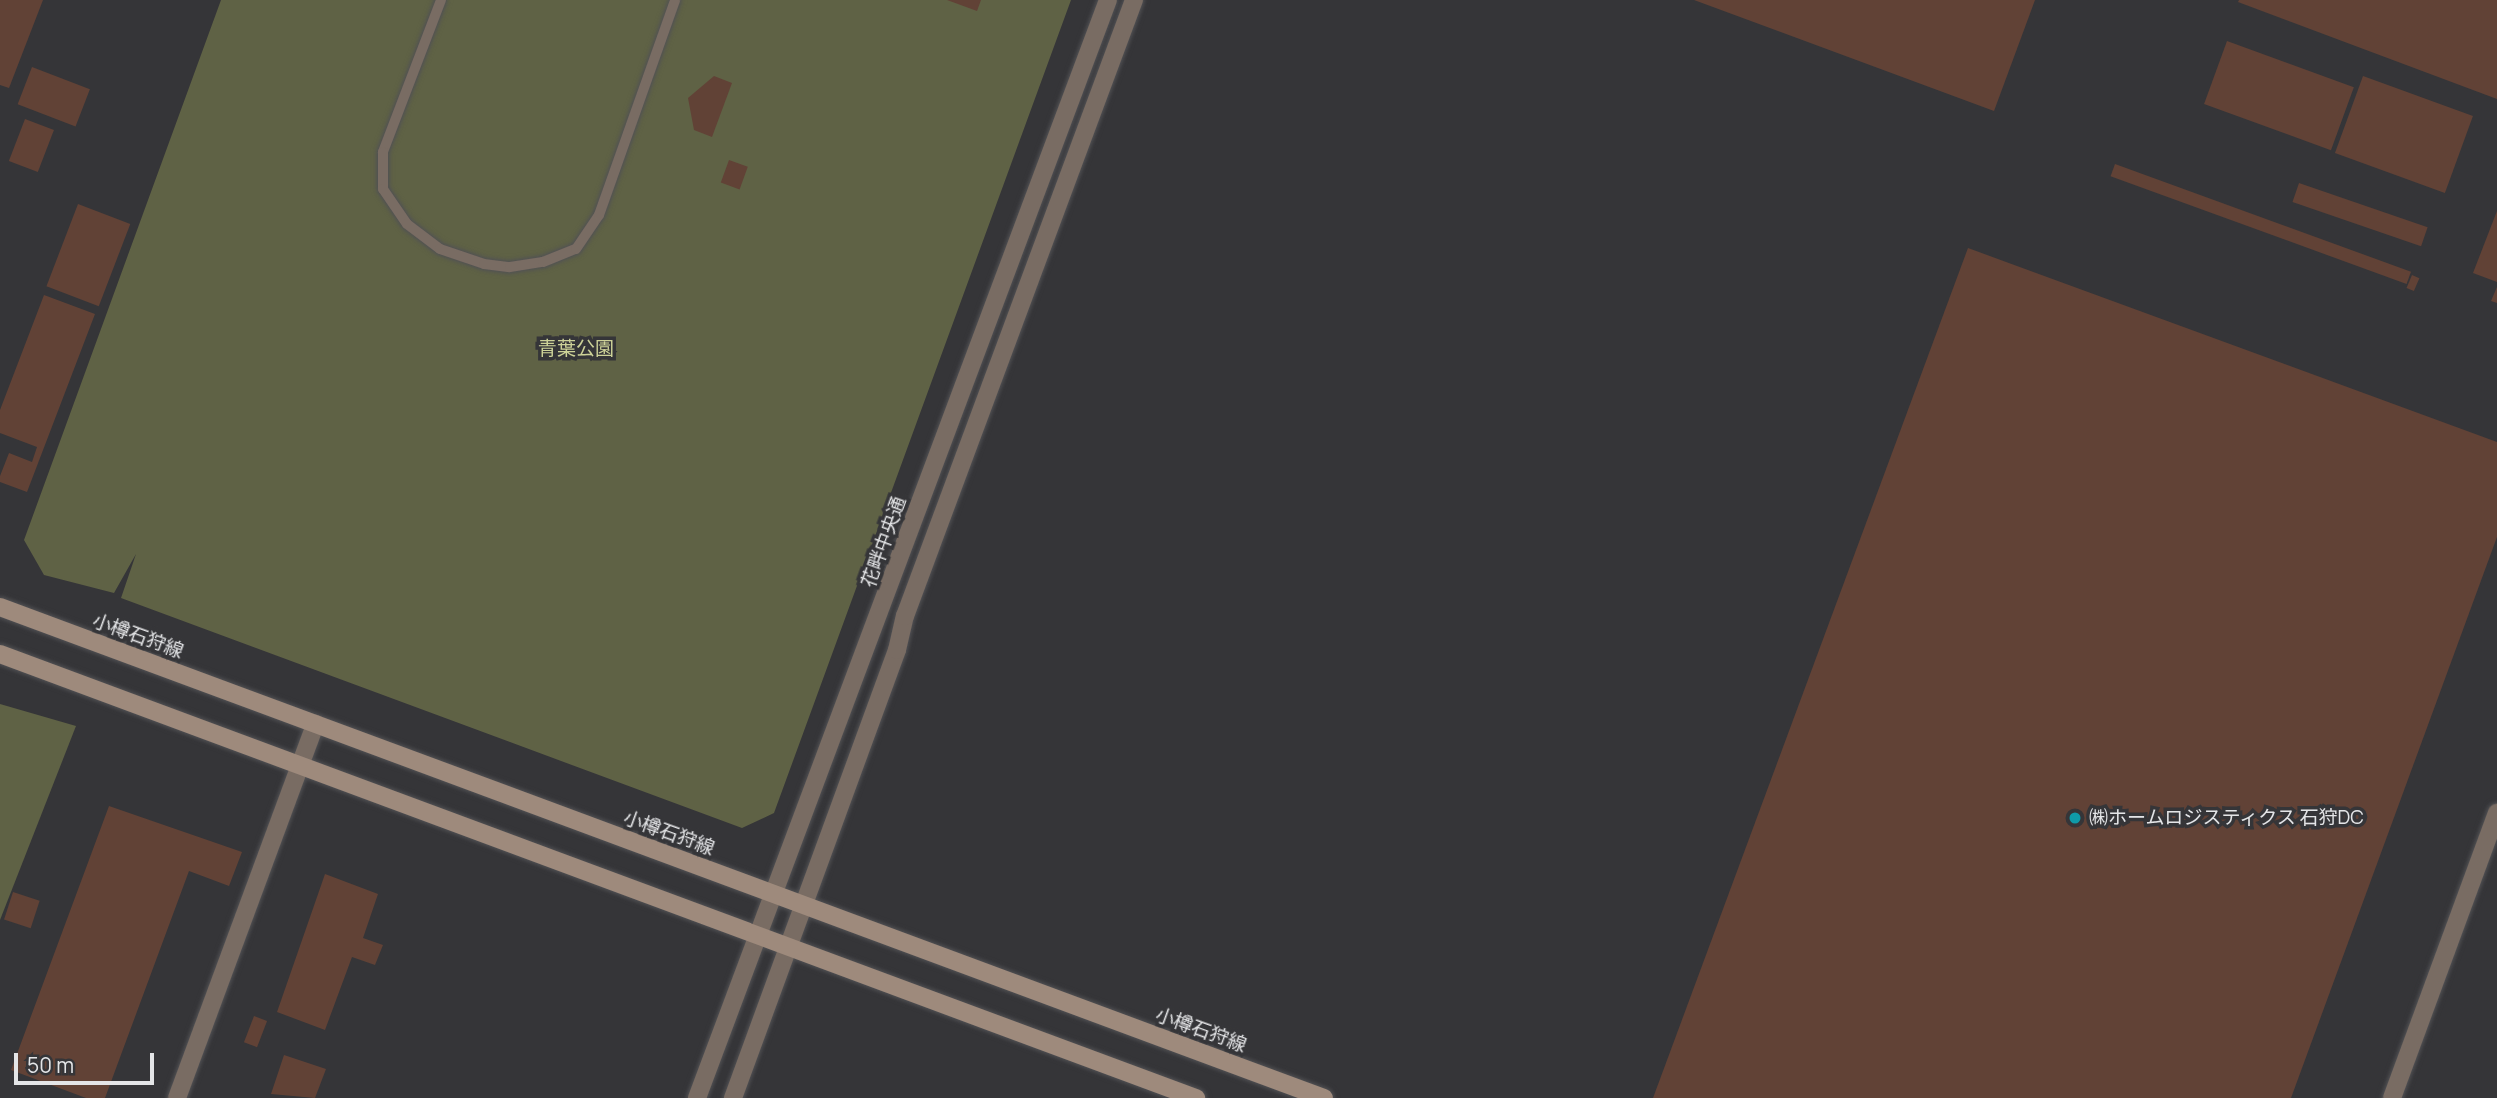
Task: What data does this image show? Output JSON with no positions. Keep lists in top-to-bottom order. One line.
{"streets":{"main road":["小樽石狩線"],"street":["花畔中央通"]},"crossings":[["花畔中央通","小樽石狩線"]],"parks":["青葉公園"],"places":["㈱ホームロジスティクス 石狩DC"],"scale_bar":"50 m"}
